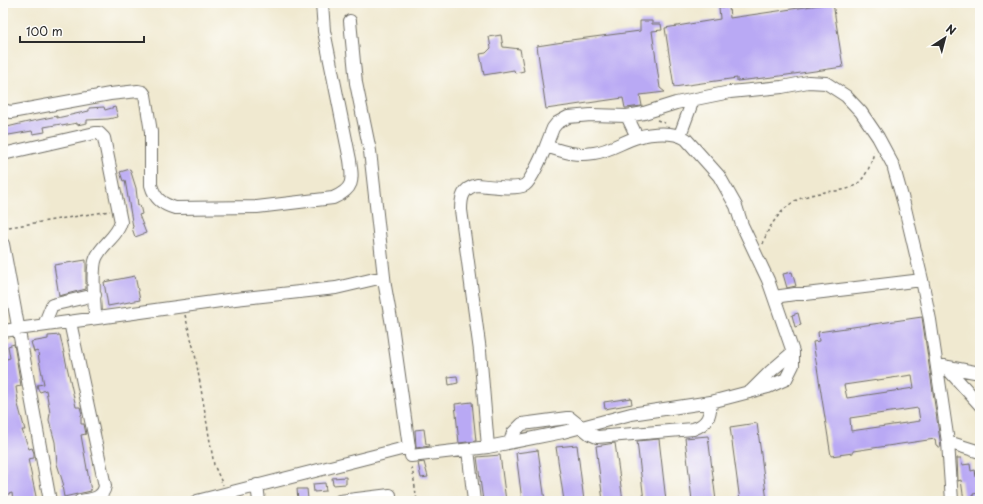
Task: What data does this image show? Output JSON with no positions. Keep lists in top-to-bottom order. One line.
{"scale_bar":"100 m","north":"top right"}
